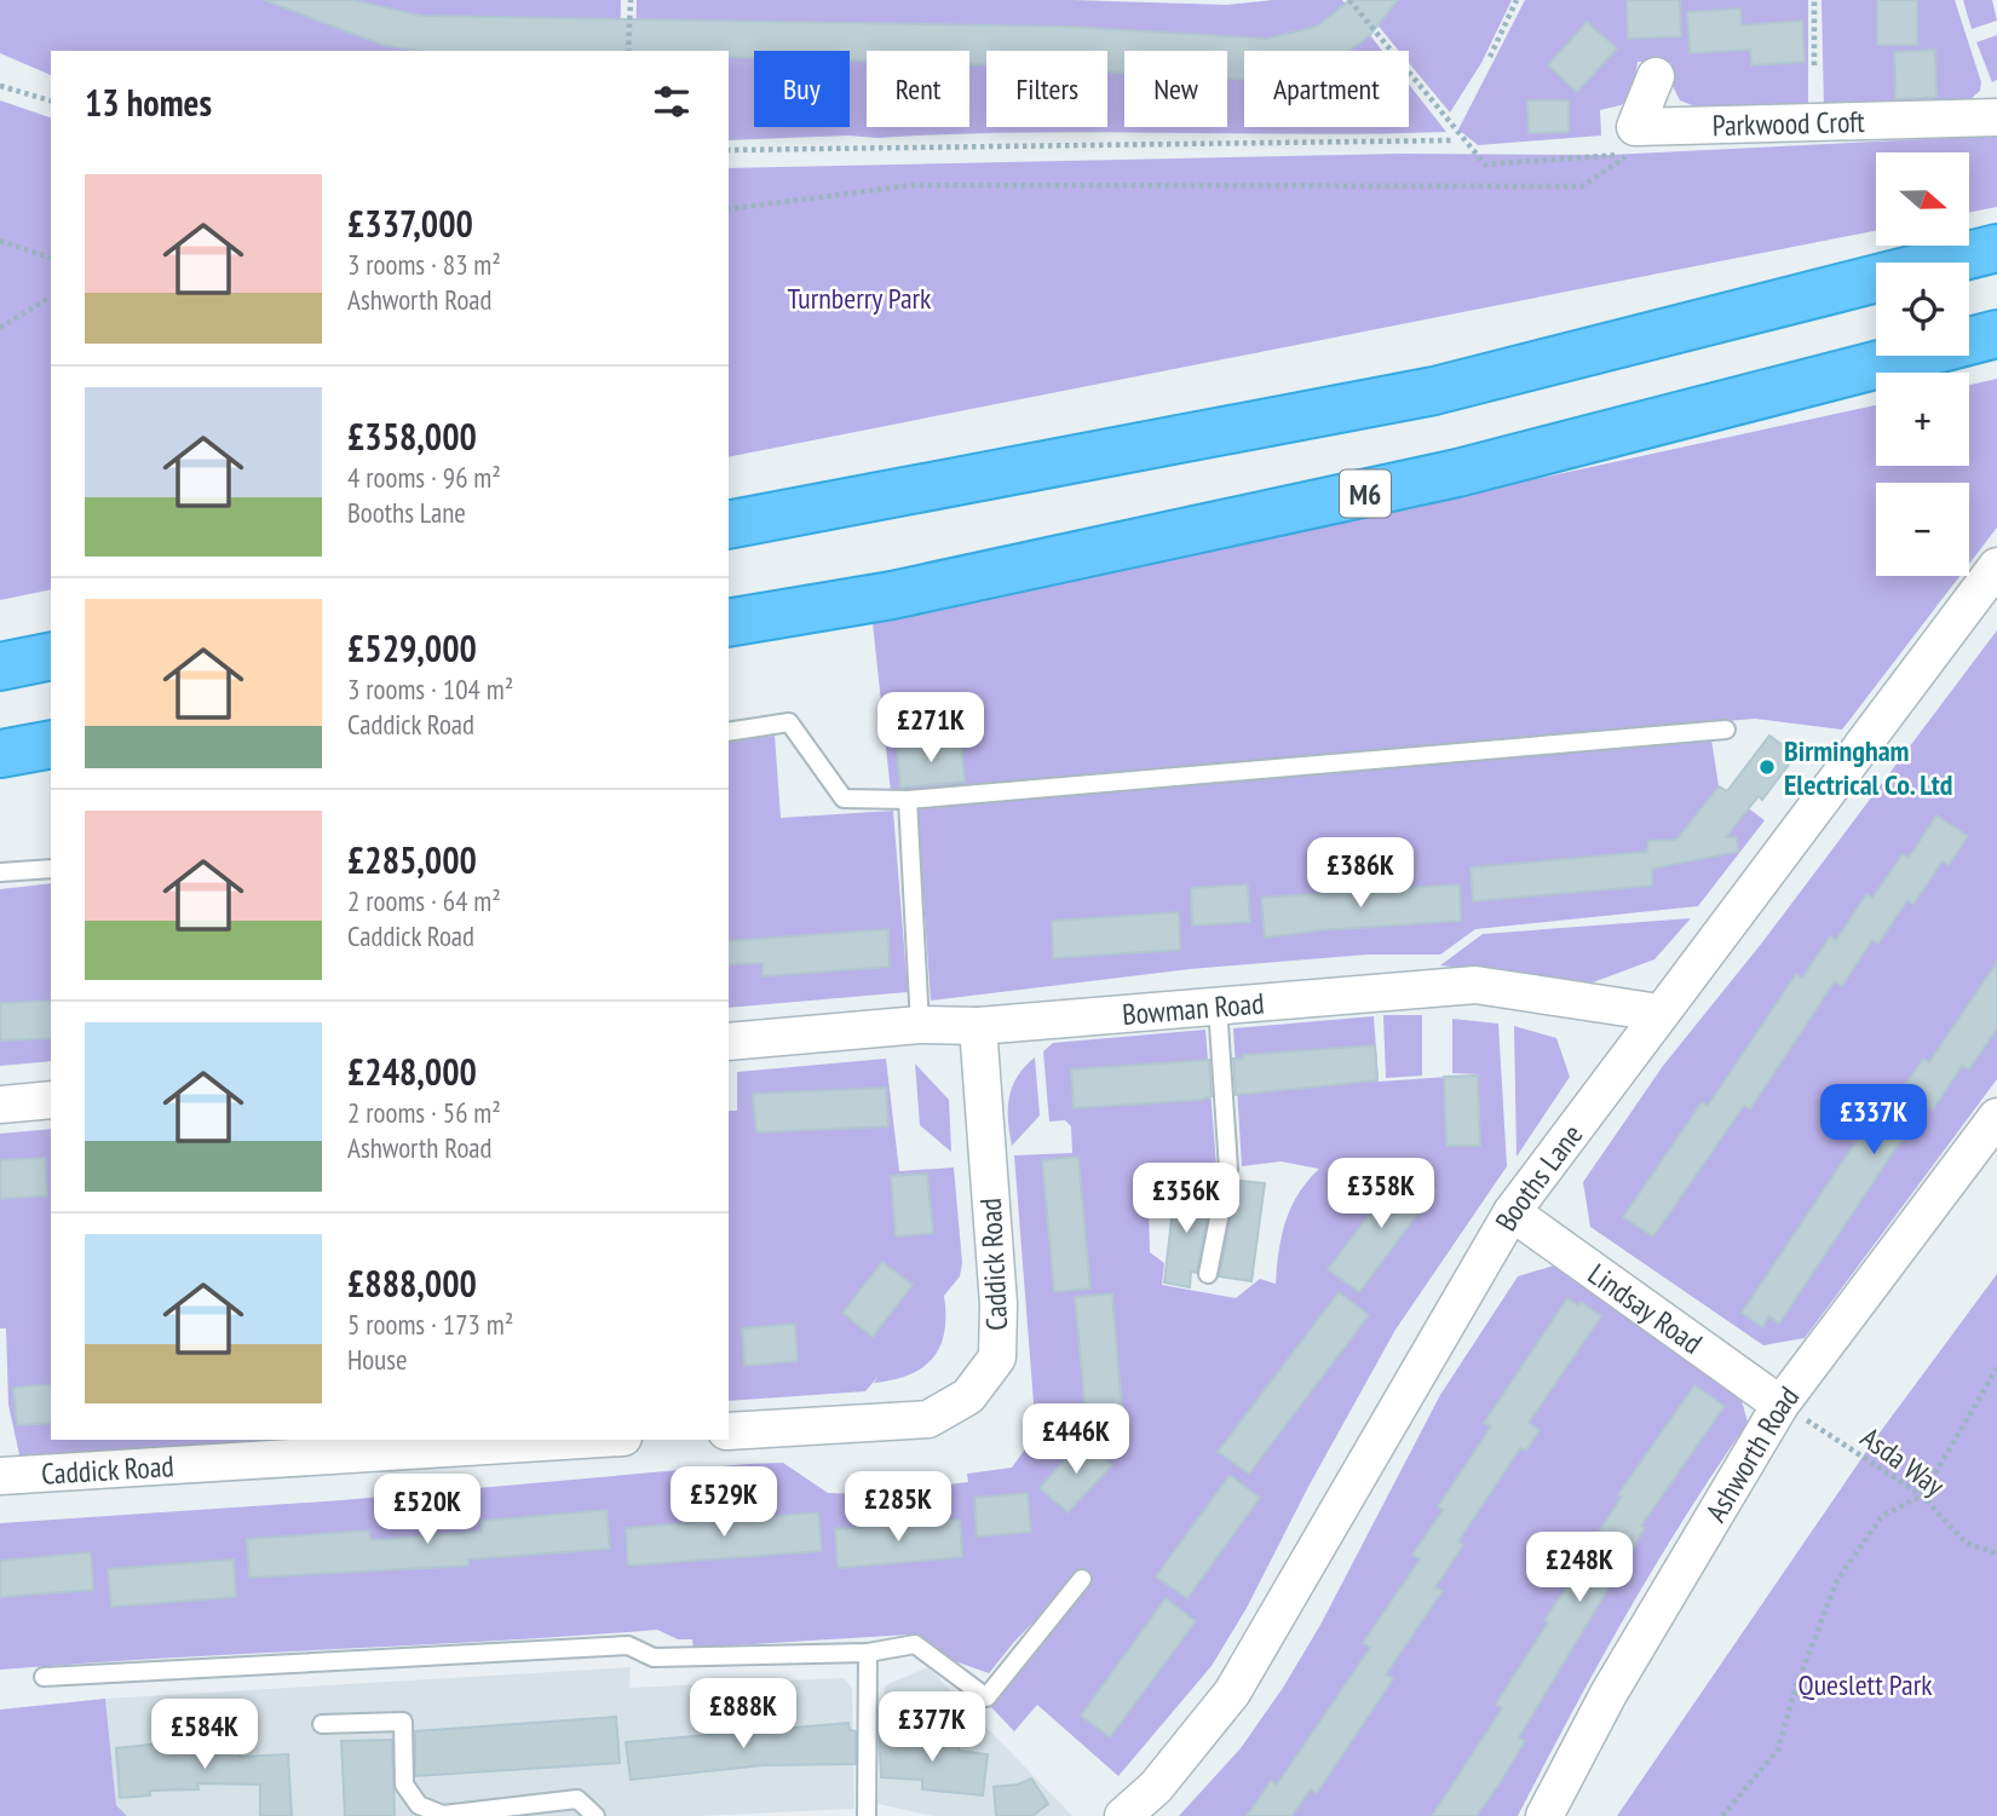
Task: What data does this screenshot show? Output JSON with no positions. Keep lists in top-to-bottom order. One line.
{"streets":{"highway":["M6"],"street":["Parkwood Croft","Bowman Road","Booths Lane","Caddick Road","Lindsay Road","Ashworth Road"],"path":["Asda Way"]},"crossings":[["Bowman Road","Booths Lane"],["Bowman Road","Caddick Road"],["Booths Lane","Lindsay Road"],["Lindsay Road","Ashworth Road"],["Lindsay Road","Asda Way"],["Ashworth Road","Asda Way"]],"parks":["Turnberry Park","Queslett Park"],"places":["Birmingham Electrical Co. Ltd"],"north":"right","page":{"chip":["Buy","Rent","Filters","New","Apartment"],"heading":"13 homes","map_buttons":["+","−"],"list":[{"name":"£337,000","note":"3 rooms · 83 m² · Ashworth Road"},{"name":"£358,000","note":"4 rooms · 96 m² · Booths Lane"},{"name":"£529,000","note":"3 rooms · 104 m² · Caddick Road"},{"name":"£285,000","note":"2 rooms · 64 m² · Caddick Road"},{"name":"£248,000","note":"2 rooms · 56 m² · Ashworth Road"},{"name":"£888,000","note":"5 rooms · 173 m² · House"}],"price":["£271K","£386K","£337K","£358K","£356K","£446K","£529K","£285K","£520K","£248K","£888K","£377K","£584K"]}}
